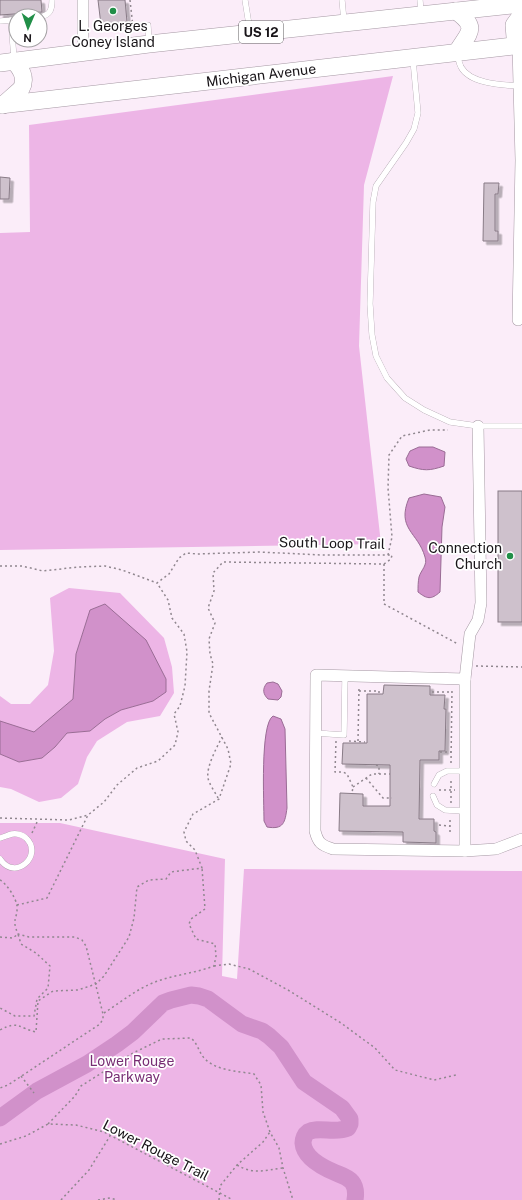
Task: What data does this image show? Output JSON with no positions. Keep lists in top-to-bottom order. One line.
{"streets":{"main road":["US 12","Michigan Avenue"],"path":["South Loop Trail","Lower Rouge Trail"]},"parks":["Lower Rouge Parkway"],"places":["L. Georges Coney Island","Connection Church"],"north":"bottom"}
